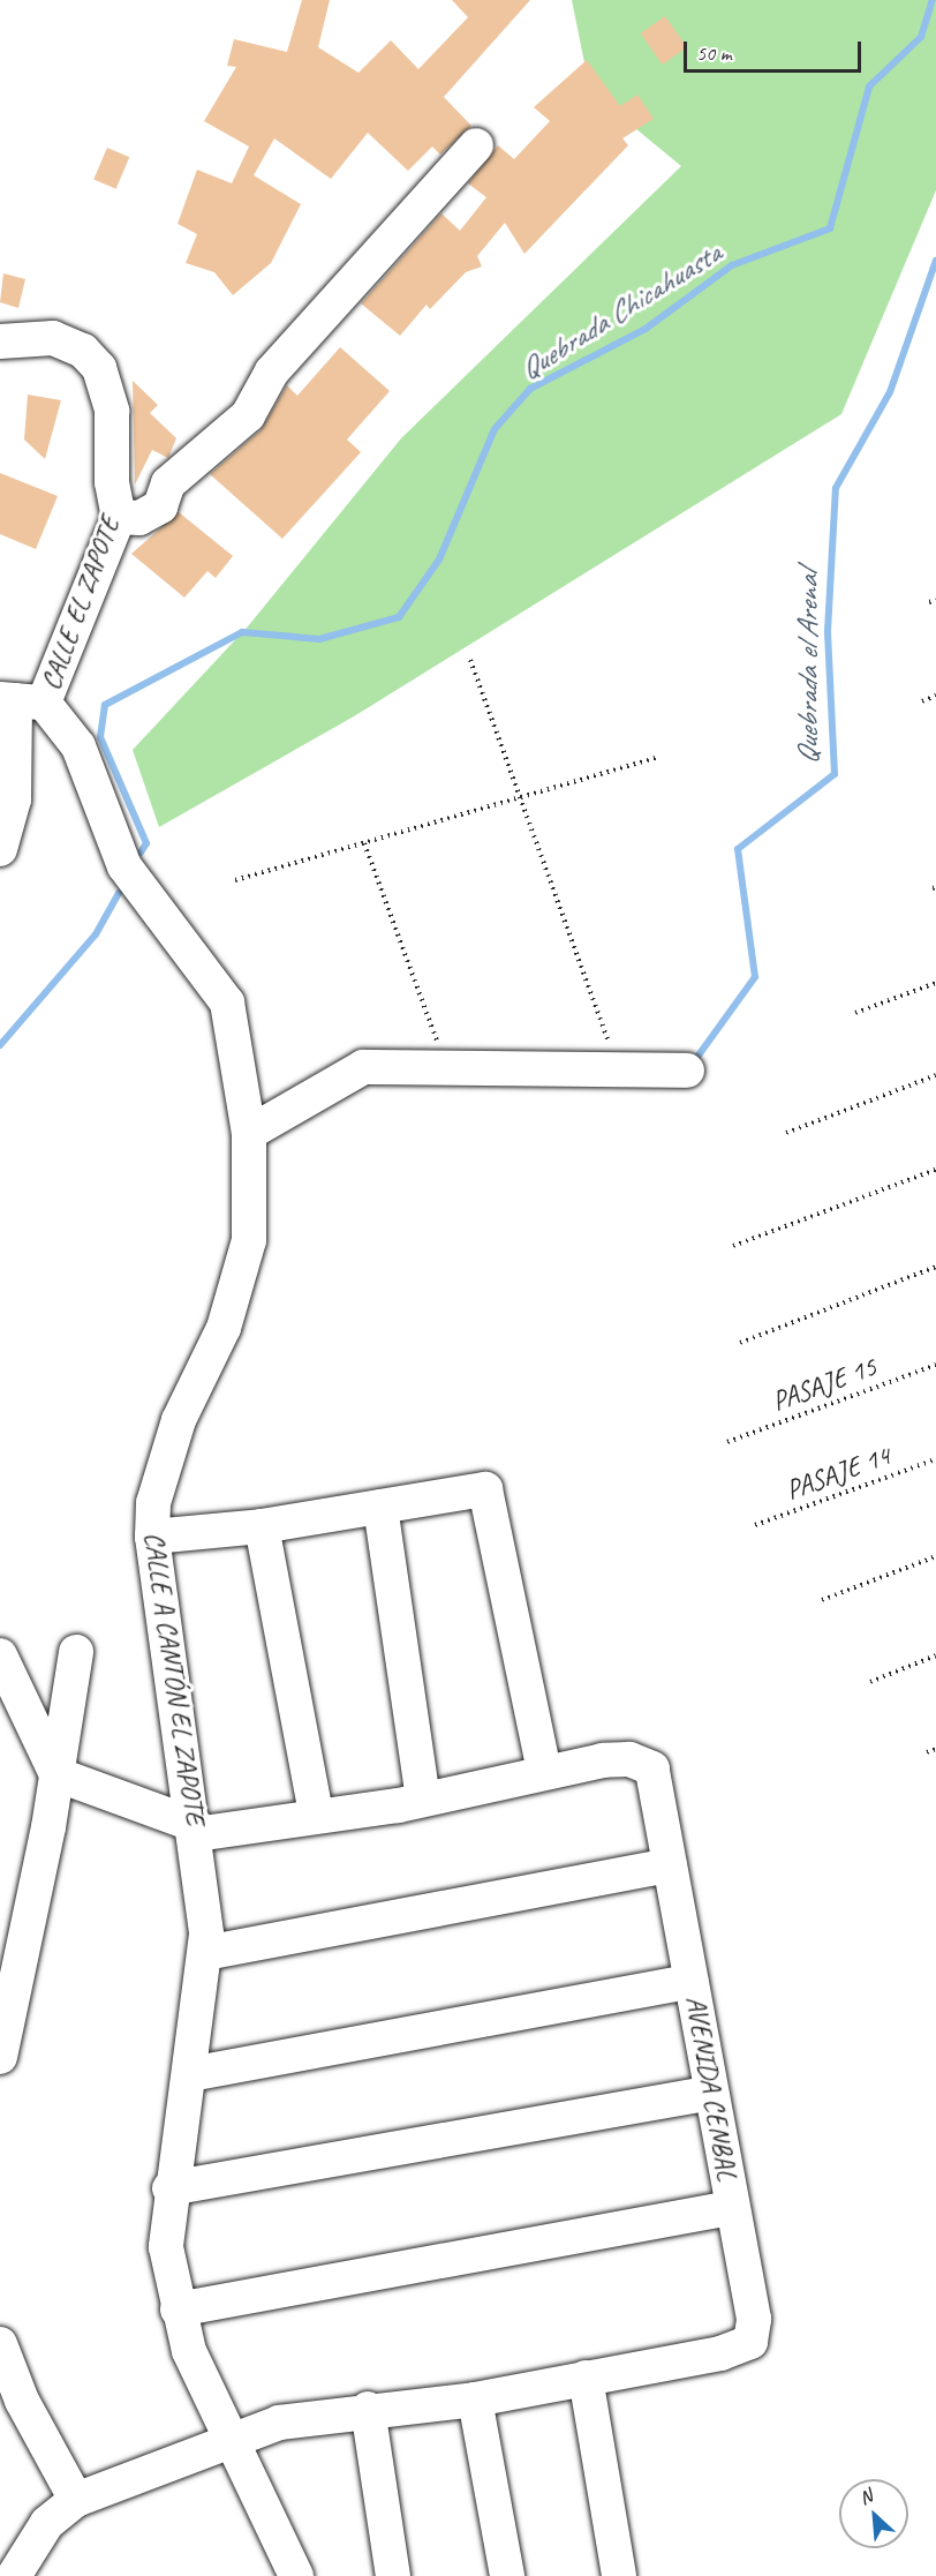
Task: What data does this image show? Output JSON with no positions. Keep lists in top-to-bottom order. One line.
{"streets":{"street":["CALLE EL ZAPOTE","CALLE A CANTÓN EL ZAPOTE","AVENIDA CENBAL"],"path":["PASAJE 15","PASAJE 14"]},"crossings":[["CALLE EL ZAPOTE","CALLE A CANTÓN EL ZAPOTE"],["CALLE A CANTÓN EL ZAPOTE","AVENIDA CENBAL"]],"water":["Quebrada Chicahuasta","Quebrada el Arenal"],"scale_bar":"50 m","north":"top left"}
